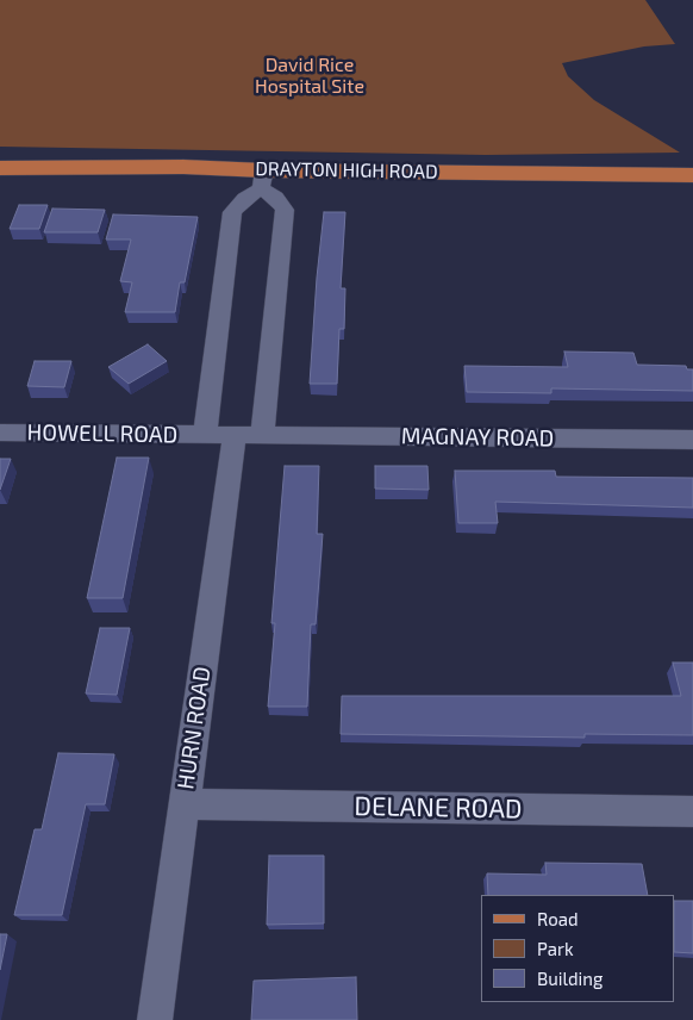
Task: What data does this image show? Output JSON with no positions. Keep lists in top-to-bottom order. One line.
{"streets":{"main road":["DRAYTON HIGH ROAD"],"street":["HOWELL ROAD","MAGNAY ROAD","HURN ROAD","DELANE ROAD"]},"crossings":[["DRAYTON HIGH ROAD","HURN ROAD"],["MAGNAY ROAD","HURN ROAD"],["HURN ROAD","DELANE ROAD"]],"parks":["David Rice Hospital Site"],"legend":["Road","Park","Building"]}
